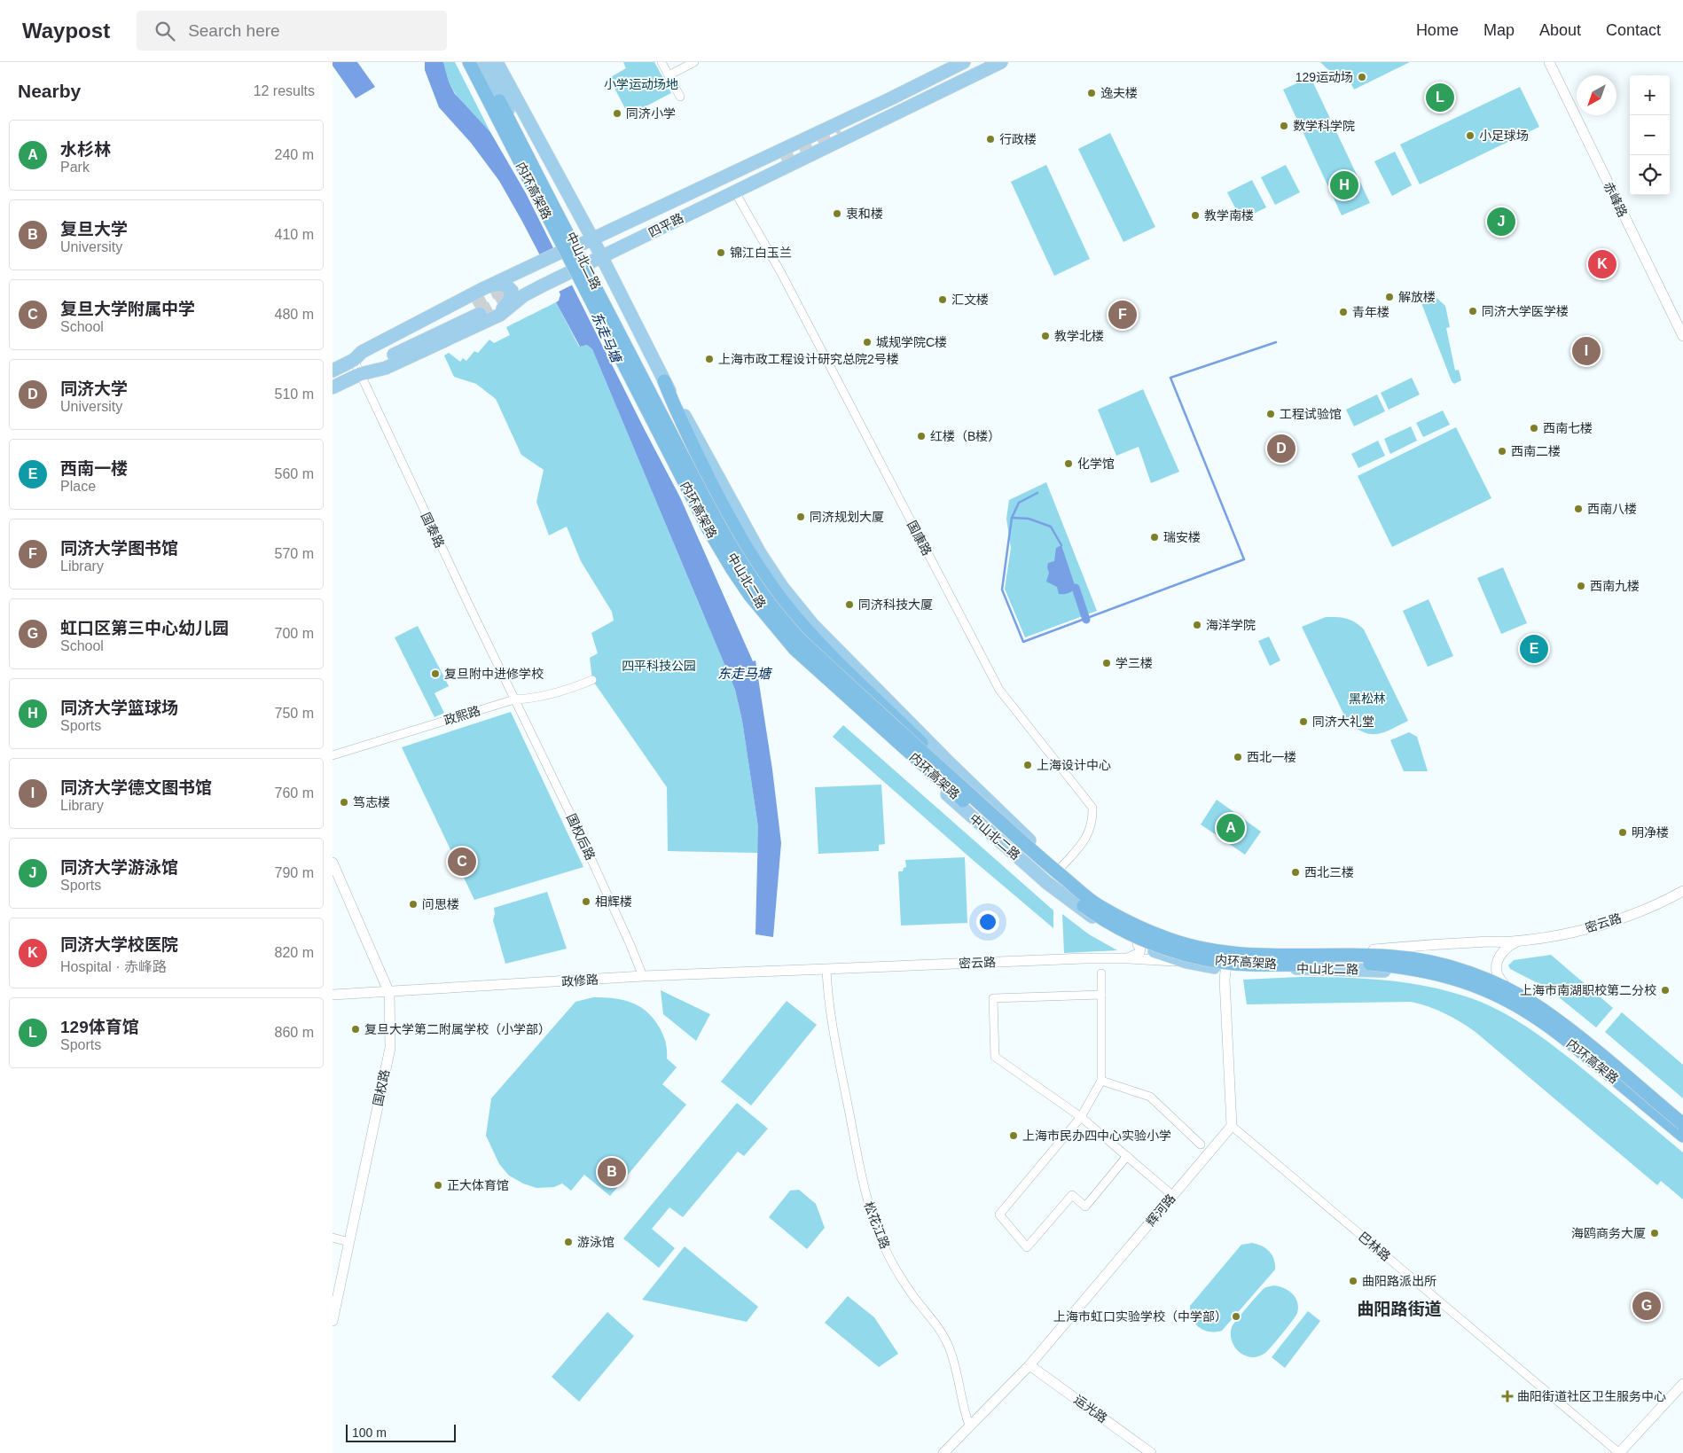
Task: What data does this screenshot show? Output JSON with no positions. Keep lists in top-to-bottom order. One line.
{"streets":{"highway":["内环高架路"],"main road":["四平路","中山北二路"],"street":["赤峰路","国泰路","国康路","政熙路","国权后路","密云路","政修路","国权路","辉河路","松花江路","巴林路","运光路"]},"crossings":[["内环高架路","中山北二路"],["四平路","中山北二路"],["四平路","国泰路"],["四平路","国康路"],["中山北二路","国康路"],["中山北二路","密云路"],["国泰路","政熙路"],["国泰路","国权后路"],["政熙路","国权后路"],["国权后路","政修路"],["密云路","政修路"],["密云路","松花江路"],["政修路","国权路"],["政修路","松花江路"],["辉河路","松花江路"],["辉河路","巴林路"],["辉河路","运光路"]],"districts":["曲阳路街道"],"water":["东走马塘"],"parks":["小学运动场地","四平科技公园","黑松林"],"places":{"other":["129运动场","逸夫楼","同济小学","数学科学院","小足球场","行政楼","衷和楼","教学南楼","锦江白玉兰","解放楼","汇文楼","同济大学医学楼","青年楼","教学北楼","城规学院C楼","上海市政工程设计研究总院2号楼","工程试验馆","西南七楼","红楼（B楼）","西南二楼","化学馆","西南八楼","同济规划大厦","瑞安楼","西南九楼","同济科技大厦","海洋学院","学三楼","复旦附中进修学校","同济大礼堂","西北一楼","上海设计中心","笃志楼","明净楼","西北三楼","相辉楼","问思楼","上海市南湖职校第二分校","复旦大学第二附属学校（小学部）","上海市民办四中心实验小学","正大体育馆","海鸥商务大厦","游泳馆","曲阳路派出所","上海市虹口实验学校（中学部）"],"health":["曲阳街道社区卫生服务中心"]},"scale_bar":"100 m","north":"bottom left","page":{"header":"Waypost","search":"Search here","nav":["Home","Map","About","Contact"],"heading":["Nearby","12 results"],"map_buttons":["+","−"],"pins":["L","H","J","K","F","I","D","E","A","C","B","G"],"list":[{"mark":"A","name":"水杉林","note":"Park","value":"240 m"},{"mark":"B","name":"复旦大学","note":"University","value":"410 m"},{"mark":"C","name":"复旦大学附属中学","note":"School","value":"480 m"},{"mark":"D","name":"同济大学","note":"University","value":"510 m"},{"mark":"E","name":"西南一楼","note":"Place","value":"560 m"},{"mark":"F","name":"同济大学图书馆","note":"Library","value":"570 m"},{"mark":"G","name":"虹口区第三中心幼儿园","note":"School","value":"700 m"},{"mark":"H","name":"同济大学篮球场","note":"Sports","value":"750 m"},{"mark":"I","name":"同济大学德文图书馆","note":"Library","value":"760 m"},{"mark":"J","name":"同济大学游泳馆","note":"Sports","value":"790 m"},{"mark":"K","name":"同济大学校医院","note":"Hospital · 赤峰路","value":"820 m"},{"mark":"L","name":"129体育馆","note":"Sports","value":"860 m"}],"scale":"100 m"}}
